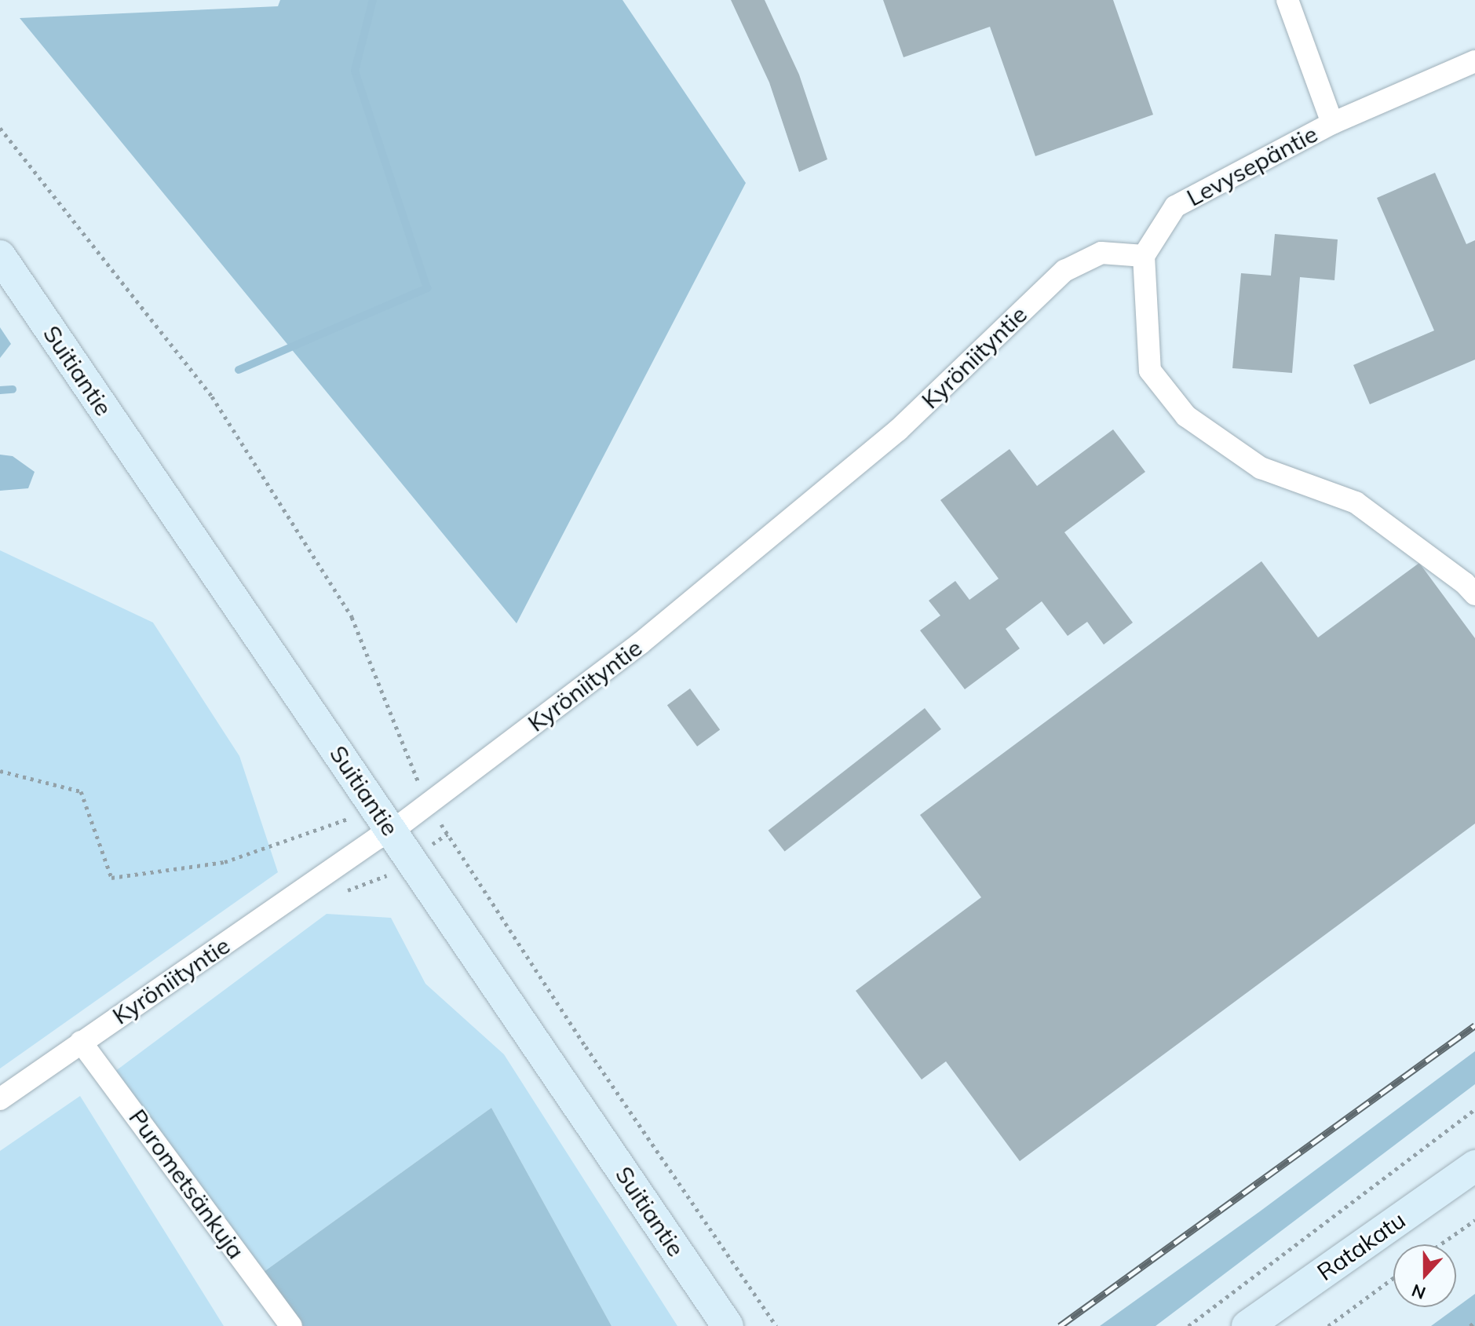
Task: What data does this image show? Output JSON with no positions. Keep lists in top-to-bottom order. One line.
{"streets":{"main road":["Suitiantie","Ratakatu"],"street":["Levysepäntie","Kyröniityntie","Purometsänkuja"]},"crossings":[["Levysepäntie","Kyröniityntie"],["Kyröniityntie","Suitiantie"],["Kyröniityntie","Purometsänkuja"]],"north":"bottom"}
